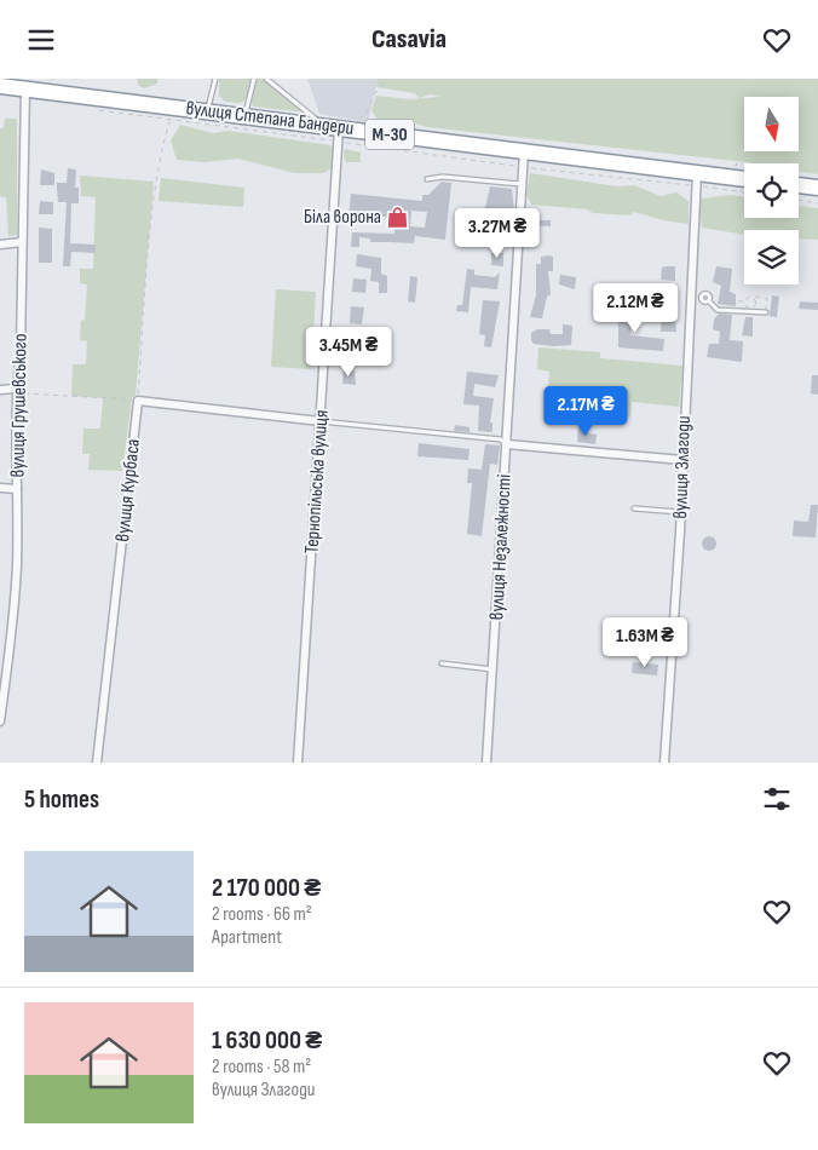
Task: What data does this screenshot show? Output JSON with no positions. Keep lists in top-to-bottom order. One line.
{"streets":{"highway":["вулиця Степана Бандери","М-30"],"street":["вулиця Грушевського","вулиця Злагоди","Тернопільська вулиця","вулиця Курбаса","вулиця Незалежності"]},"crossings":[["вулиця Степана Бандери","вулиця Грушевського"],["вулиця Степана Бандери","вулиця Злагоди"],["вулиця Степана Бандери","Тернопільська вулиця"],["вулиця Степана Бандери","вулиця Незалежності"]],"places":{"shop":["Біла ворона"]},"north":"bottom","page":{"header":"Casavia","price":["3.27M ₴","2.12M ₴","3.45M ₴","2.17M ₴","1.63M ₴"],"heading":"5 homes","list":[{"name":"2 170 000 ₴","note":"2 rooms · 66 m² · Apartment"},{"name":"1 630 000 ₴","note":"2 rooms · 58 m² · вулиця Злагоди"}]}}
